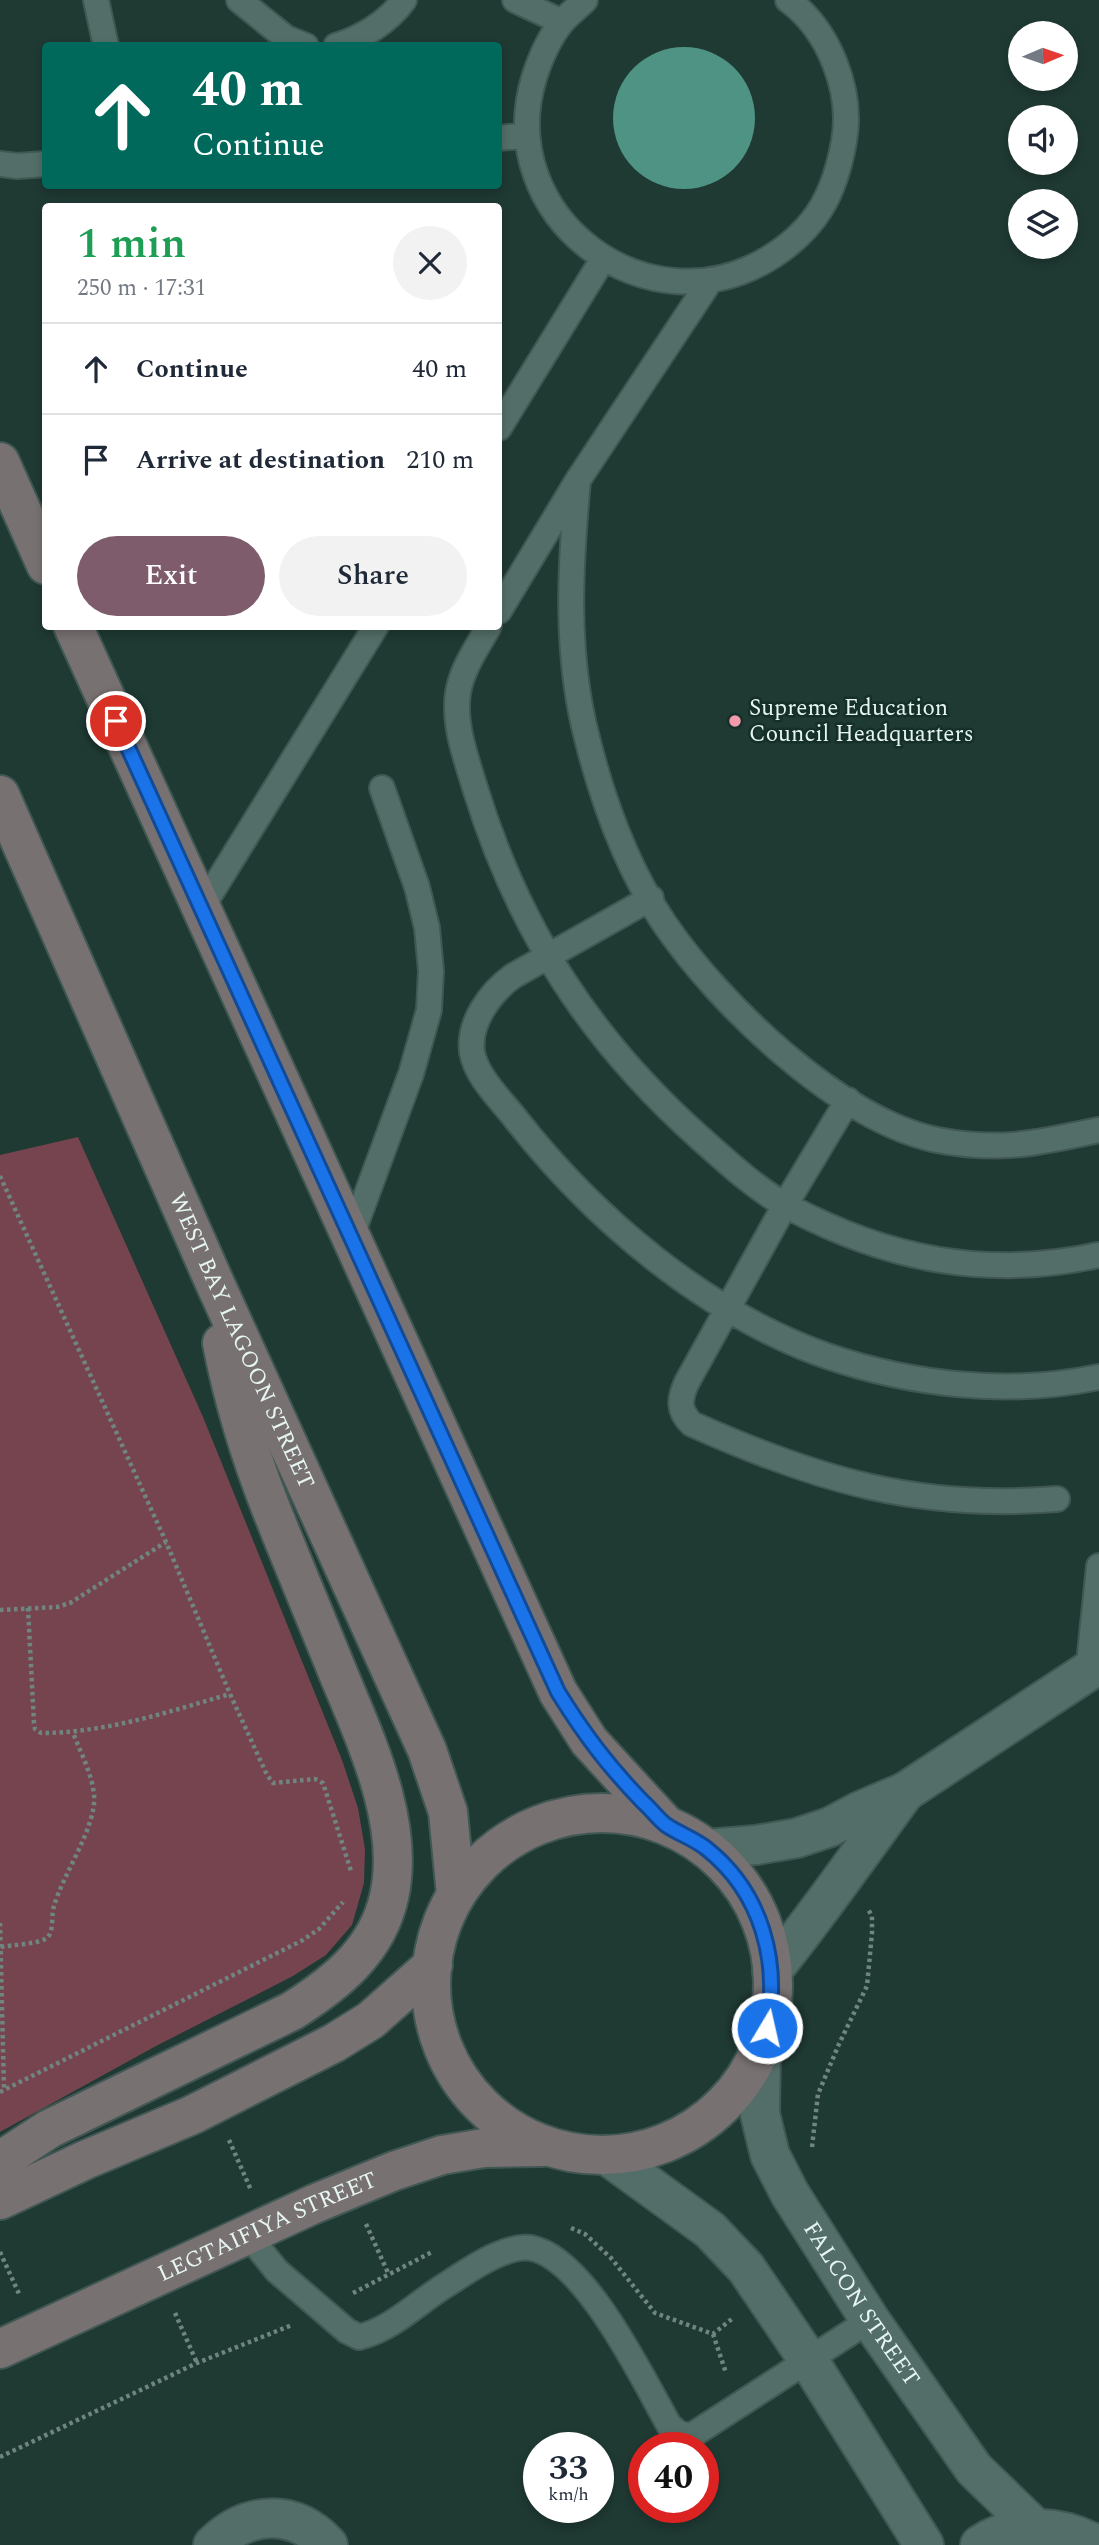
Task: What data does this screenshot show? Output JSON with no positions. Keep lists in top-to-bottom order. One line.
{"streets":{"street":["WEST BAY LAGOON STREET","LEGTAIFIYA STREET","FALCON STREET"]},"places":["Supreme Education Council Headquarters"],"north":"right","page":{"turn":["40 m","Continue"],"heading":["1 min","250 m · 17:31"],"list":[{"name":"Continue","value":"40 m"},{"name":"Arrive at destination","value":"210 m"}],"buttons":["Exit","Share"],"speed":"33 km/h","limit":"40"}}
